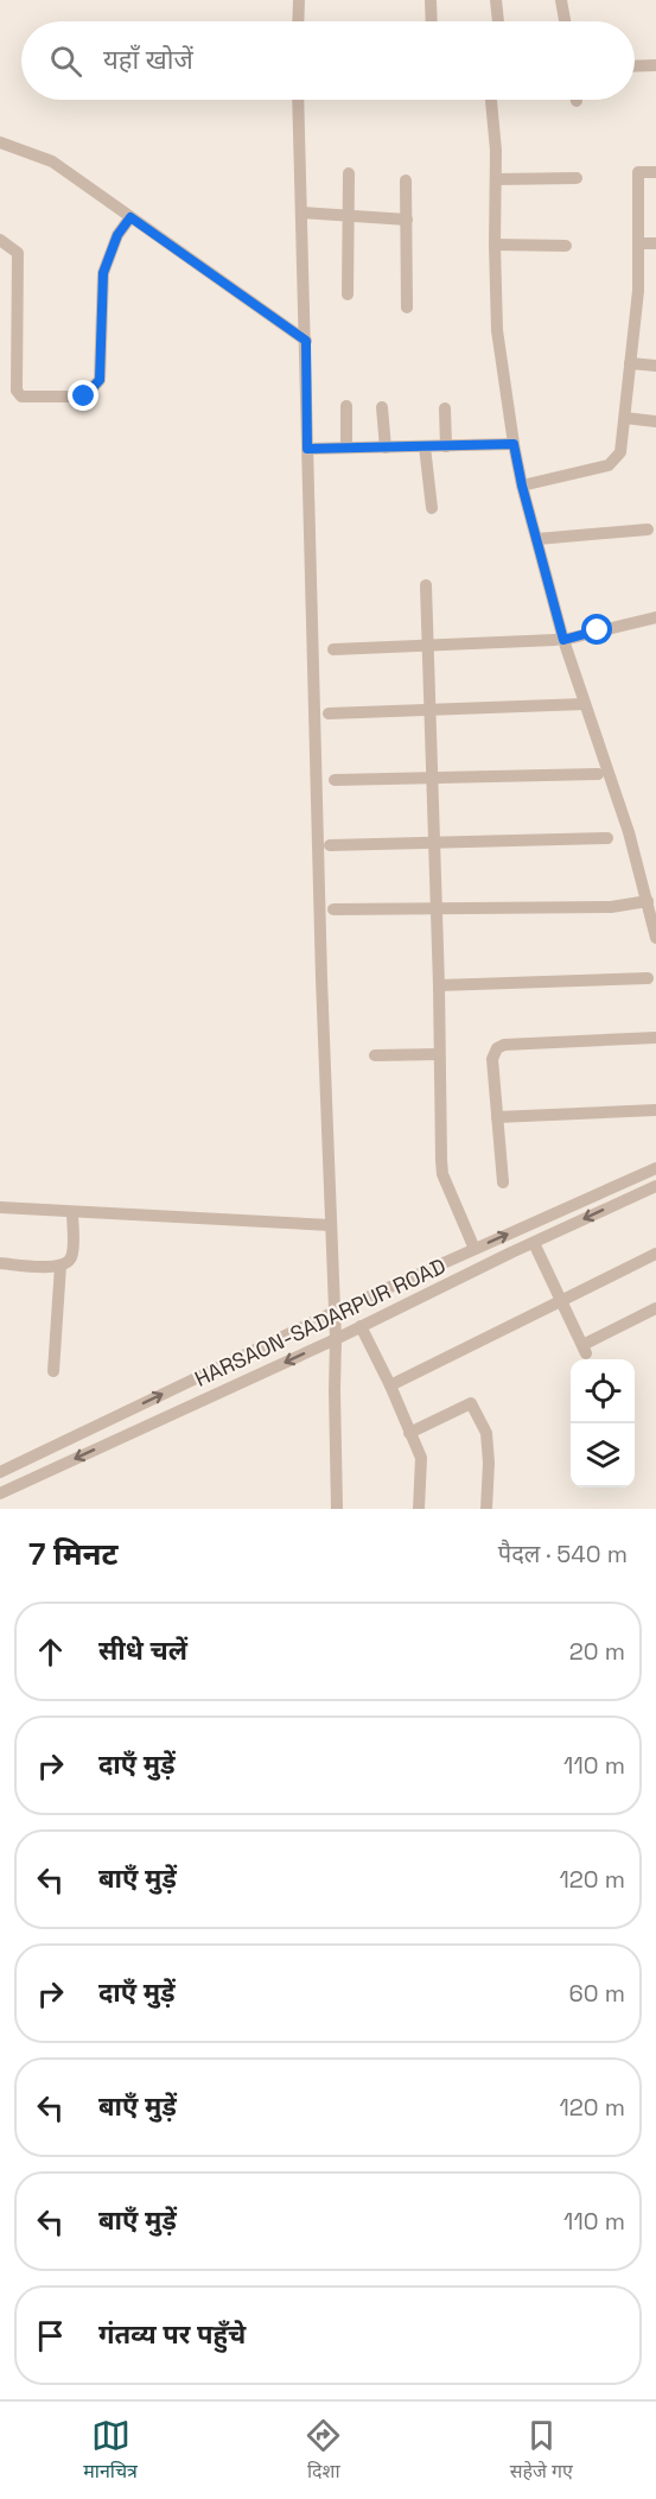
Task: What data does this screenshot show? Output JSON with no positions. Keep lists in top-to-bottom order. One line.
{"streets":{"street":["HARSAON-SADARPUR ROAD"]},"page":{"search":"यहाँ खोजें","heading":["7 मिनट","पैदल · 540 m"],"list":[["सीधे चलें","20 m"],["दाएँ मुड़ें","110 m"],["बाएँ मुड़ें","120 m"],["दाएँ मुड़ें","60 m"],["बाएँ मुड़ें","120 m"],["बाएँ मुड़ें","110 m"],"गंतव्य पर पहुँचे"],"nav":["मानचित्र","दिशा","सहेजे गए"]}}
